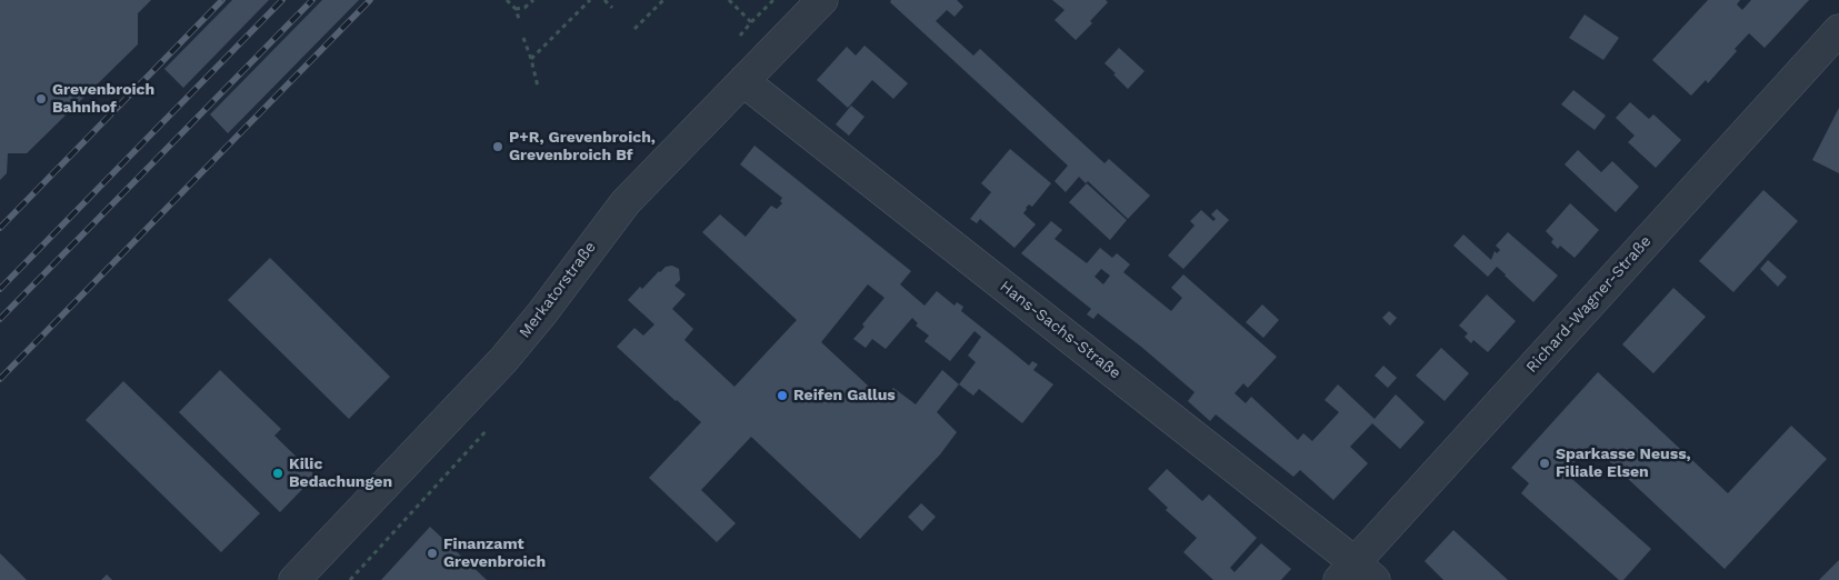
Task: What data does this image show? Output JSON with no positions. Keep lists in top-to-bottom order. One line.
{"streets":{"street":["Merkatorstraße","Richard-Wagner-Straße","Hans-Sachs-Straße"]},"crossings":[["Merkatorstraße","Hans-Sachs-Straße"],["Richard-Wagner-Straße","Hans-Sachs-Straße"]],"places":["Grevenbroich Bahnhof","P+R, Grevenbroich, Grevenbroich Bf","Reifen Gallus","Sparkasse Neuss, Filiale Elsen","Kilic Bedachungen","Finanzamt Grevenbroich"]}
